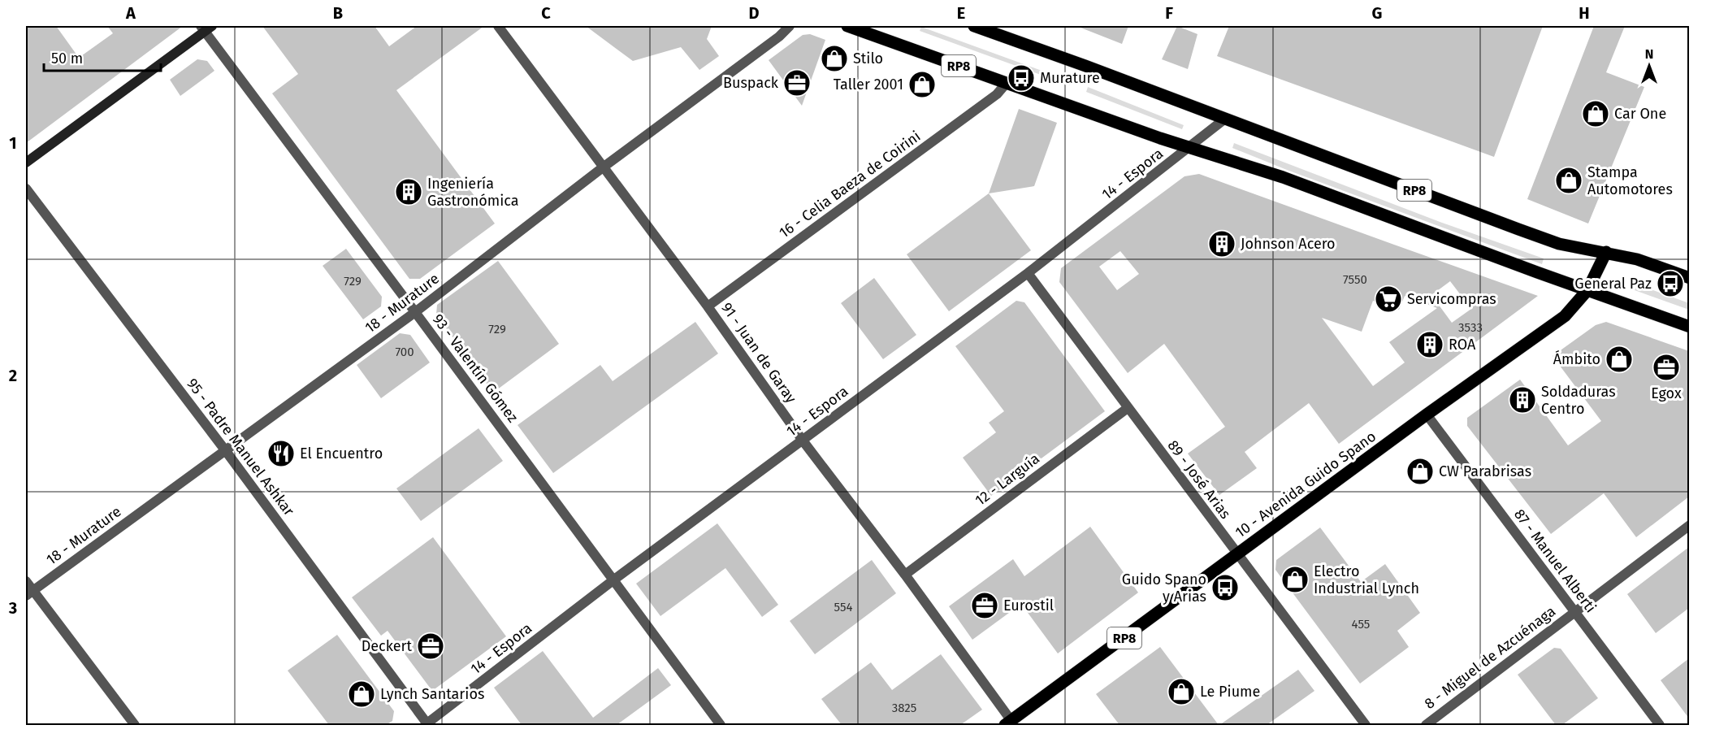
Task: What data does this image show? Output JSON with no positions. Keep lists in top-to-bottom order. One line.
{"streets":{"main road":["RP8","10 - Avenida Guido Spano"],"street":["14 - Espora","16 - Celia Baeza de Coirini","18 - Murature","91 - Juan de Garay","93 - Valentín Gómez","95 - Padre Manuel Ashkar","12 - Larguía","89 - José Arias","87 - Manuel Alberti","8 - Miguel de Azcuénaga"]},"crossings":[["RP8","14 - Espora"],["RP8","16 - Celia Baeza de Coirini"],["RP8","10 - Avenida Guido Spano"],["14 - Espora","91 - Juan de Garay"],["14 - Espora","93 - Valentín Gómez"],["14 - Espora","95 - Padre Manuel Ashkar"],["14 - Espora","89 - José Arias"],["16 - Celia Baeza de Coirini","91 - Juan de Garay"],["18 - Murature","91 - Juan de Garay"],["18 - Murature","93 - Valentín Gómez"],["18 - Murature","95 - Padre Manuel Ashkar"],["91 - Juan de Garay","12 - Larguía"],["91 - Juan de Garay","10 - Avenida Guido Spano"],["12 - Larguía","89 - José Arias"],["89 - José Arias","10 - Avenida Guido Spano"],["10 - Avenida Guido Spano","87 - Manuel Alberti"],["87 - Manuel Alberti","8 - Miguel de Azcuénaga"]],"places":{"shop":["Stilo","Taller 2001","Car One","Stampa Automotores","Ámbito","CW Parabrisas","Electro Industrial Lynch","Le Piume","Lynch Santarios"],"bus stop":["Murature","General Paz","Guido Spano y Arias"],"office":["Buspack","Egox","Eurostil","Deckert"],"building":["Ingeniería Gastronómica","Johnson Acero","ROA","Soldaduras Centro"],"supermarket":["Servicompras"],"restaurant":["El Encuentro"]},"house_numbers":["7550","729","3533","729","700","554","455","3825"],"scale_bar":"50 m","north":"top","grid":{"columns":["A","B","C","D","E","F","G","H"],"rows":["1","2","3"]}}
